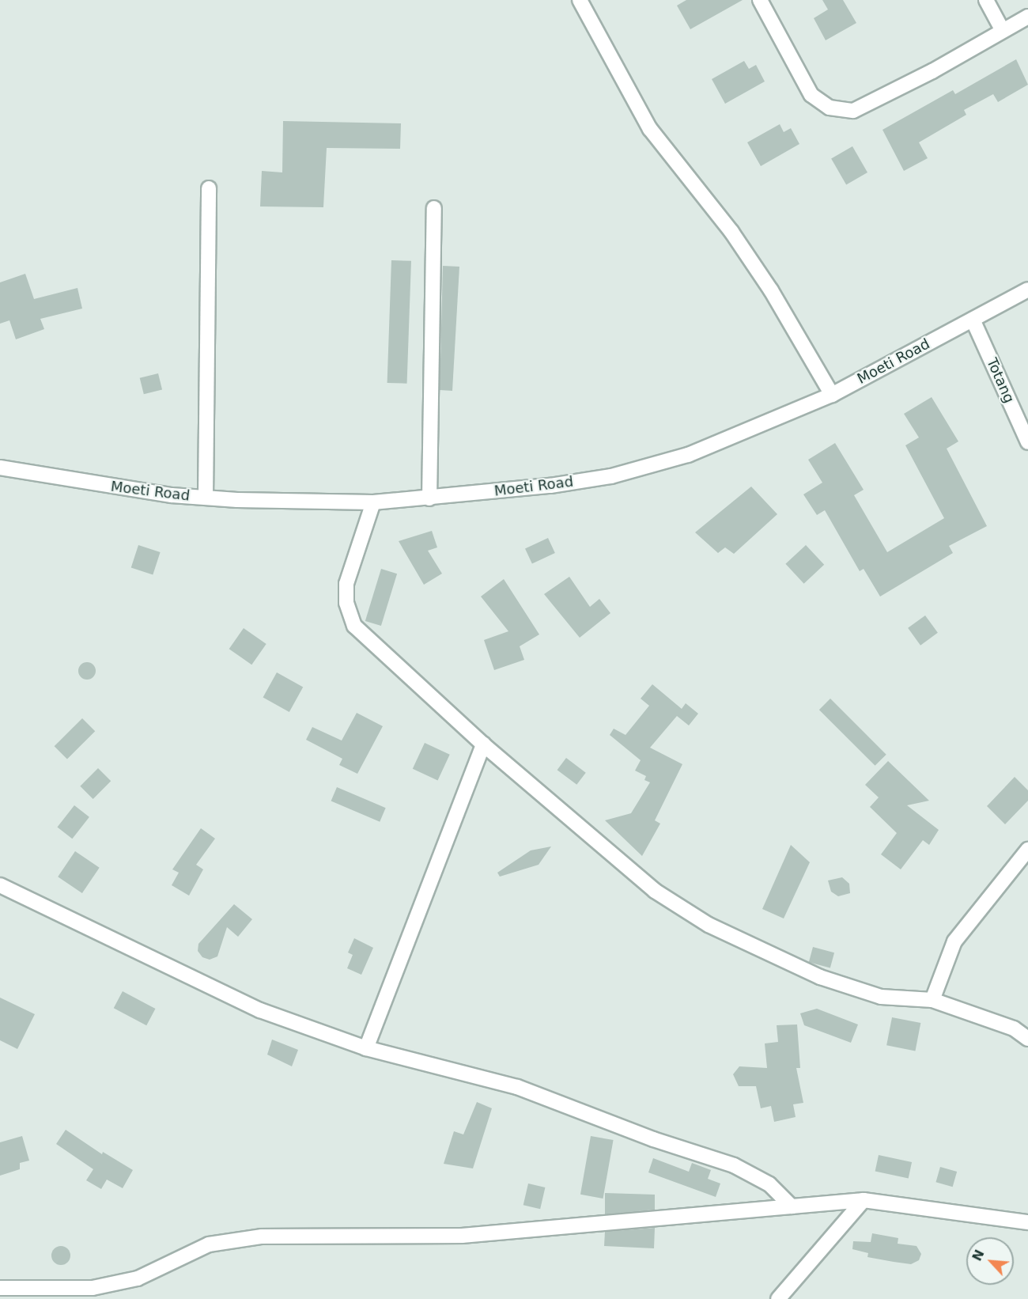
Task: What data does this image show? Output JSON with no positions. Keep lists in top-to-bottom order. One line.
{"streets":{"street":["Moeti Road","Totang"]},"crossings":[["Moeti Road","Totang"]],"north":"top left"}
